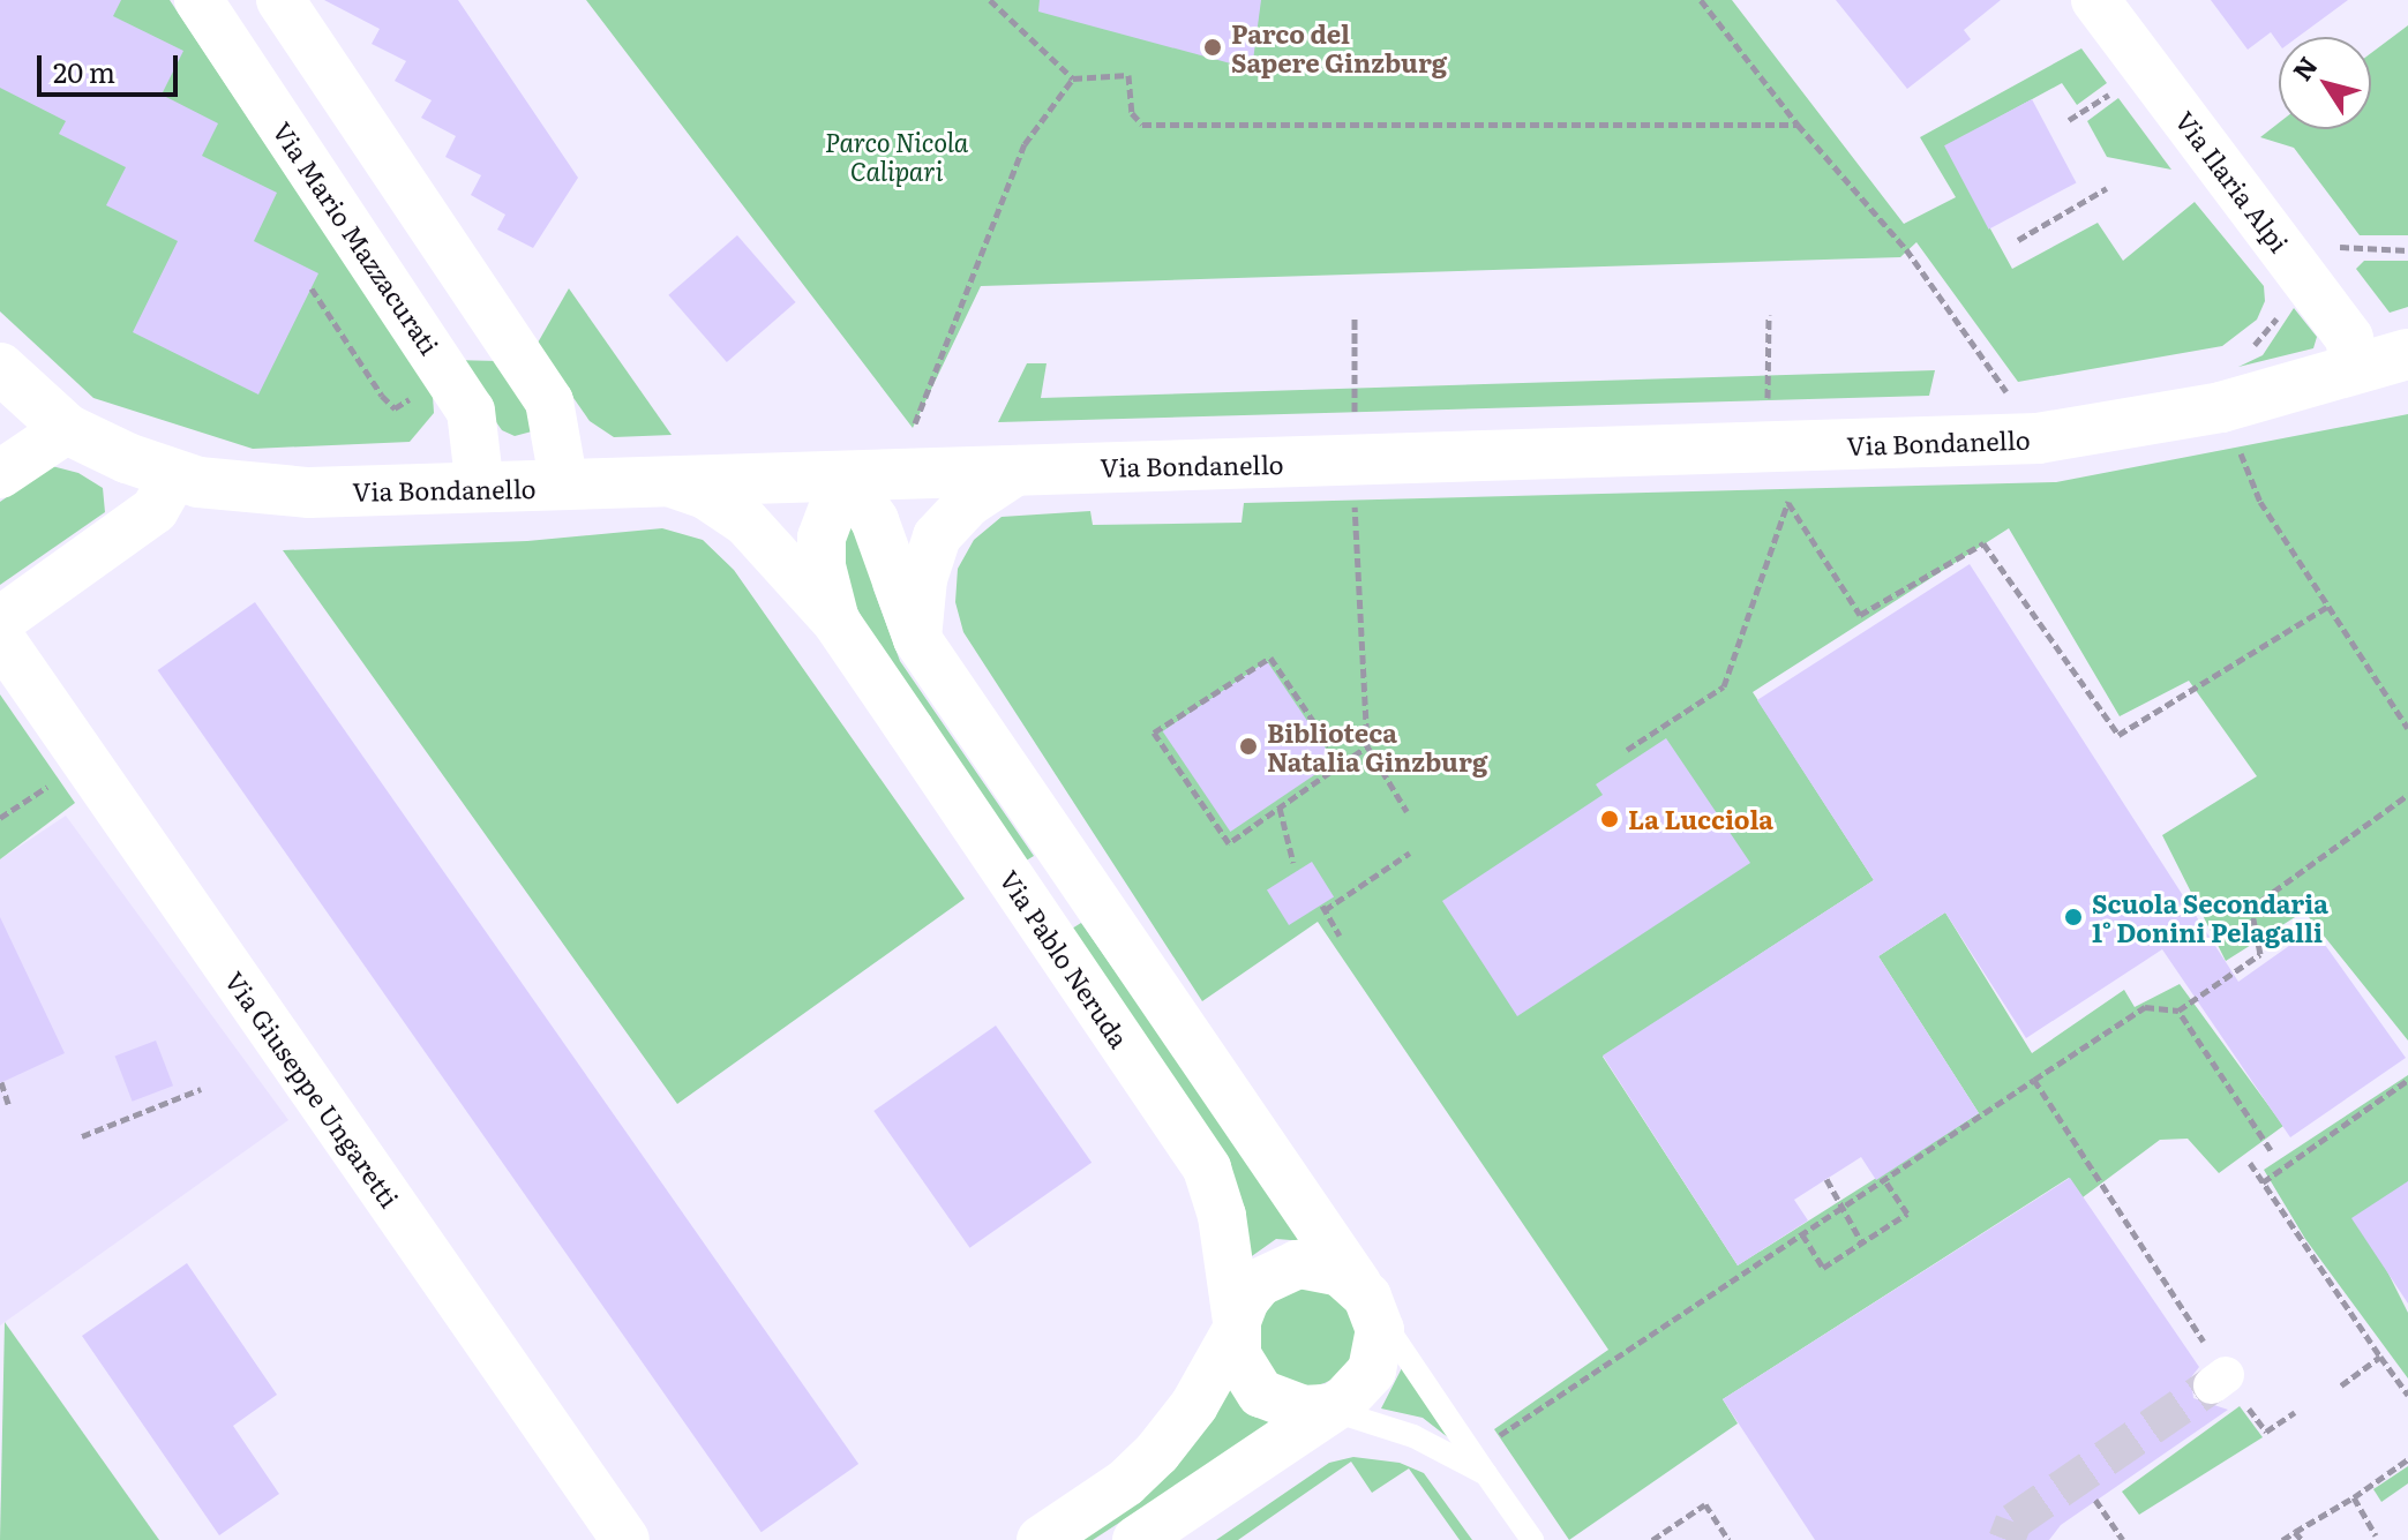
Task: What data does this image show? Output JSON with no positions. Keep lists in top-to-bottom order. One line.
{"streets":{"street":["Via Ilaria Alpi","Via Mario Mazzacurati","Via Bondanello","Via Pablo Neruda","Via Giuseppe Ungaretti"]},"crossings":[["Via Ilaria Alpi","Via Bondanello"],["Via Mario Mazzacurati","Via Bondanello"],["Via Bondanello","Via Pablo Neruda"]],"parks":["Parco Nicola Calipari"],"places":["Parco del Sapere Ginzburg","Biblioteca Natalia Ginzburg","La Lucciola","Scuola Secondaria 1° Donini Pelagalli"],"scale_bar":"20 m","north":"top left"}
